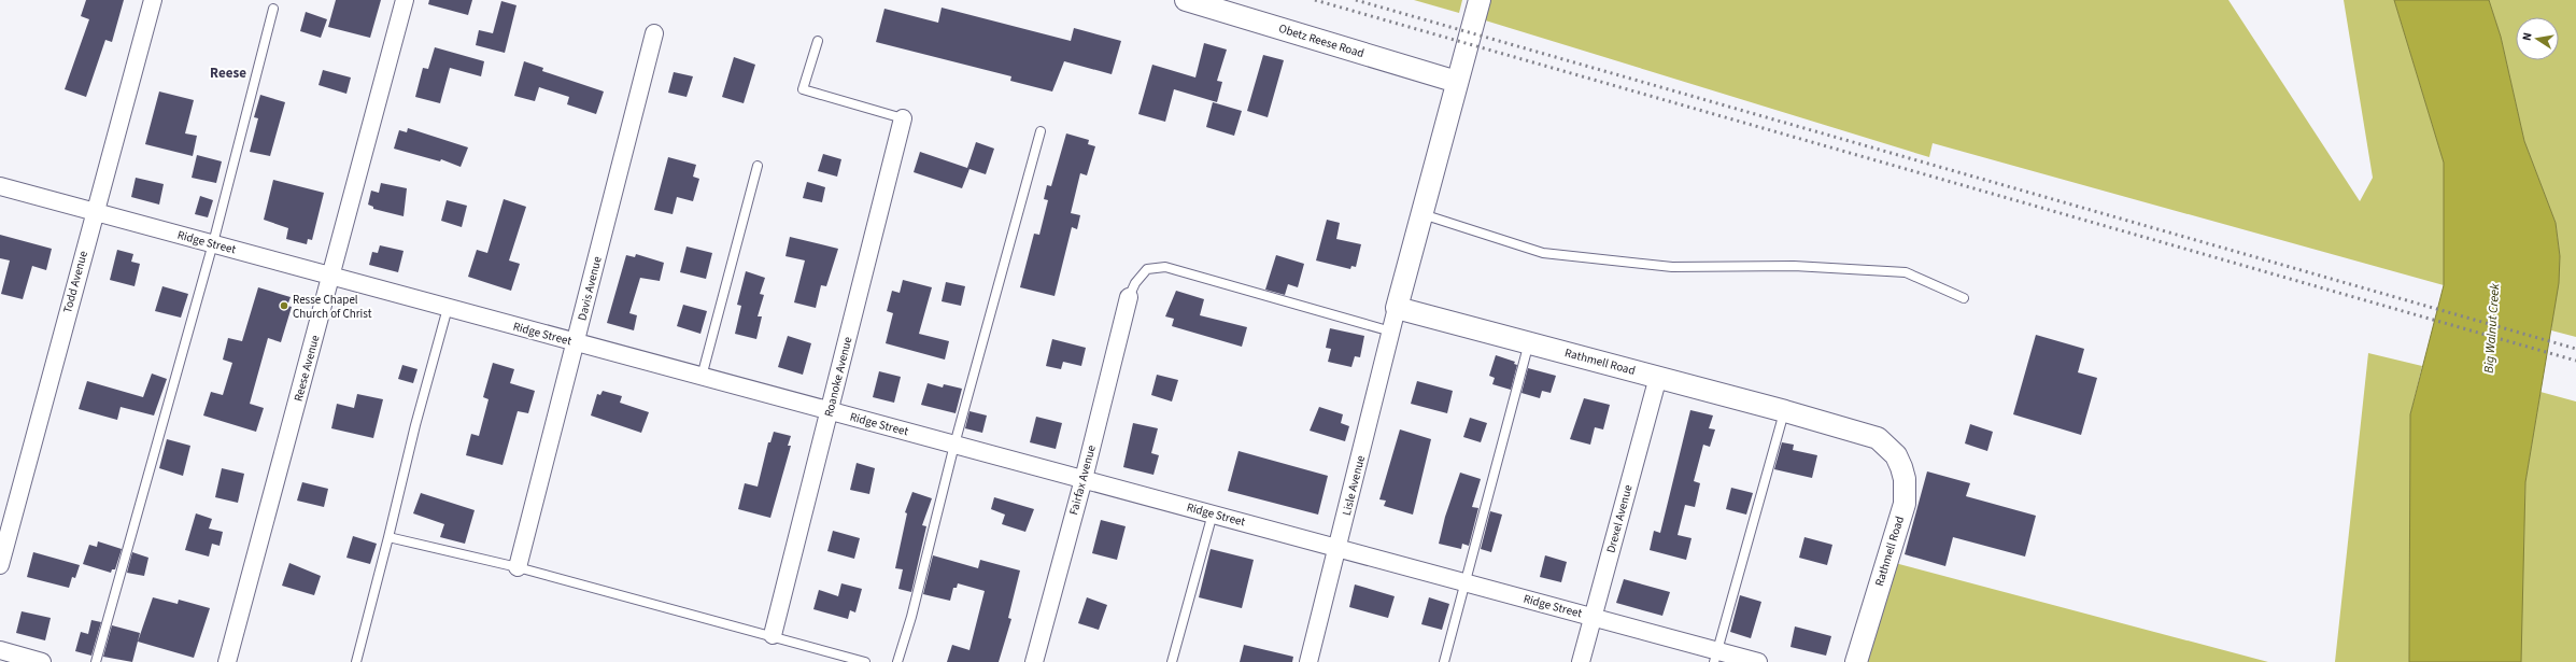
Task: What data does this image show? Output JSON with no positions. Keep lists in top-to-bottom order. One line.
{"streets":{"street":["Obetz Reese Road","Ridge Street","Todd Avenue","Davis Avenue","Rathmell Road","Reese Avenue","Roanoke Avenue","Fairfax Avenue","Lisle Avenue","Drexel Avenue"]},"crossings":[["Ridge Street","Todd Avenue"],["Ridge Street","Davis Avenue"],["Ridge Street","Reese Avenue"],["Ridge Street","Roanoke Avenue"],["Ridge Street","Fairfax Avenue"],["Ridge Street","Lisle Avenue"],["Ridge Street","Drexel Avenue"],["Rathmell Road","Lisle Avenue"],["Rathmell Road","Drexel Avenue"]],"districts":["Reese"],"water":["Big Walnut Creek"],"places":["Resse Chapel Church of Christ"],"north":"left"}
